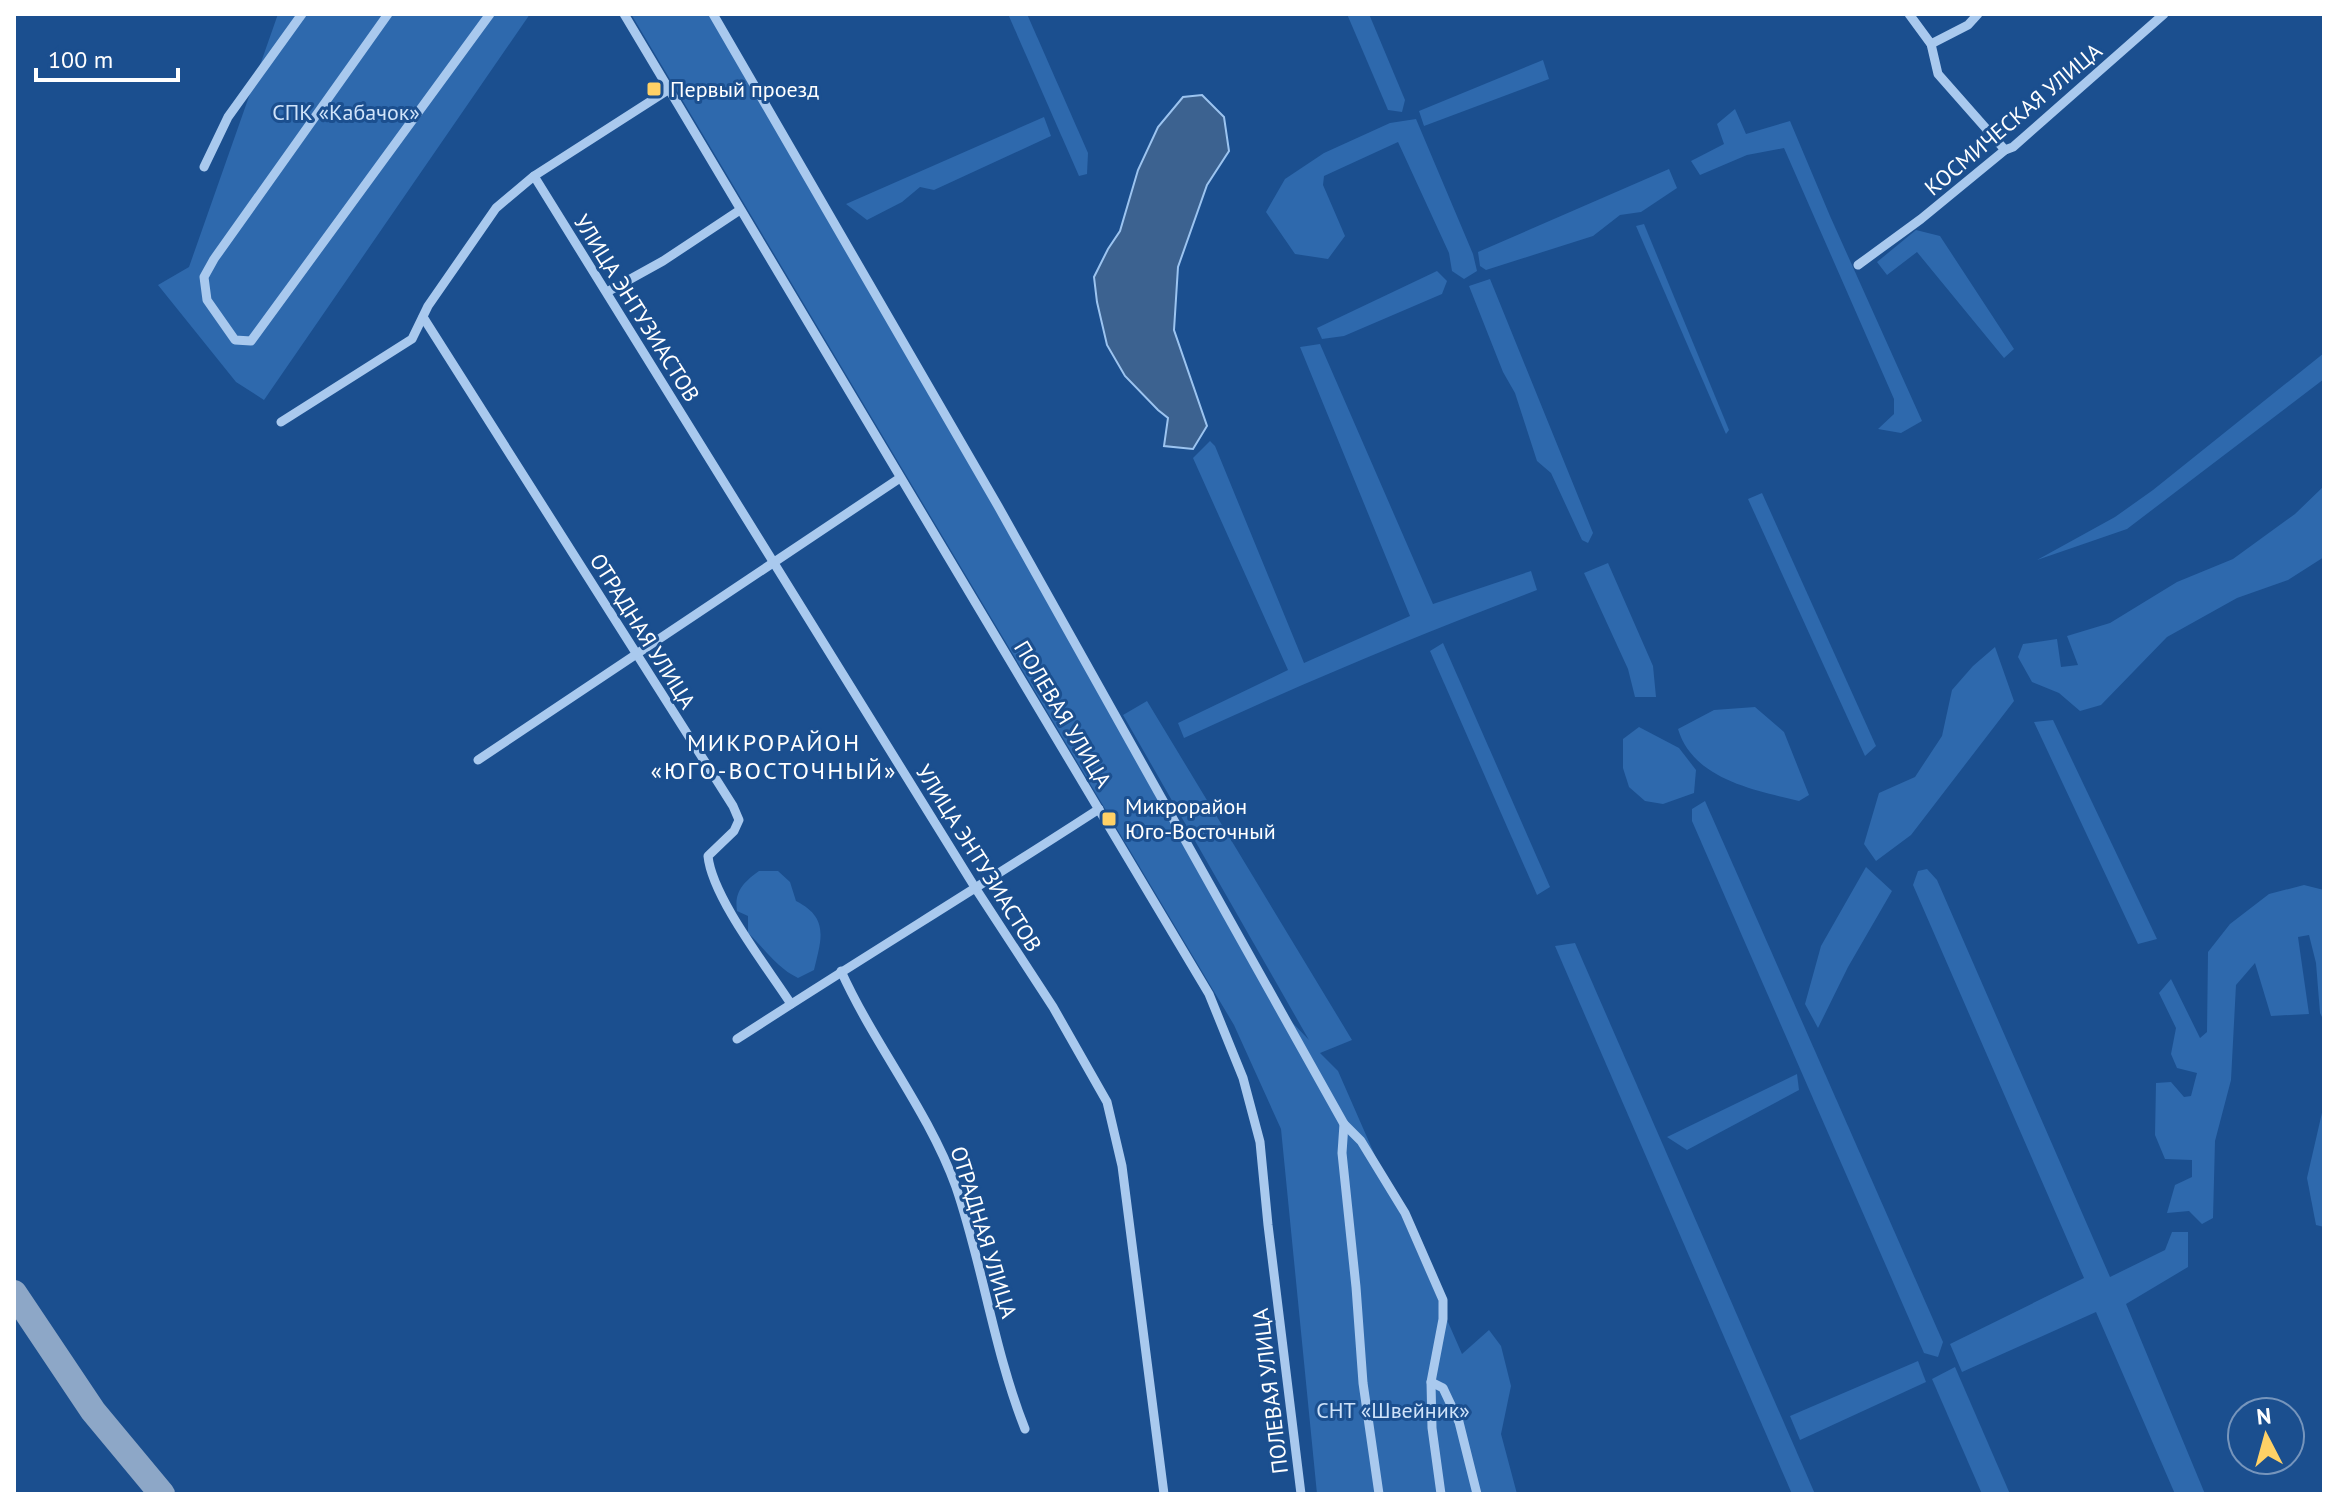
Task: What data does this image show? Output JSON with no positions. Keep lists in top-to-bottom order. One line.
{"streets":{"street":["КОСМИЧЕСКАЯ УЛИЦА","УЛИЦА ЭНТУЗИАСТОВ","ОТРАДНАЯ УЛИЦА","ПОЛЕВАЯ УЛИЦА"]},"districts":["МИКРОРАЙОН «ЮГО-ВОСТОЧНЫЙ»"],"parks":["СПК «Кабачок»","СНТ «Швейник»"],"places":{"transit":["Первый проезд","Микрорайон Юго-Восточный"]},"scale_bar":"100 m","north":"top"}
